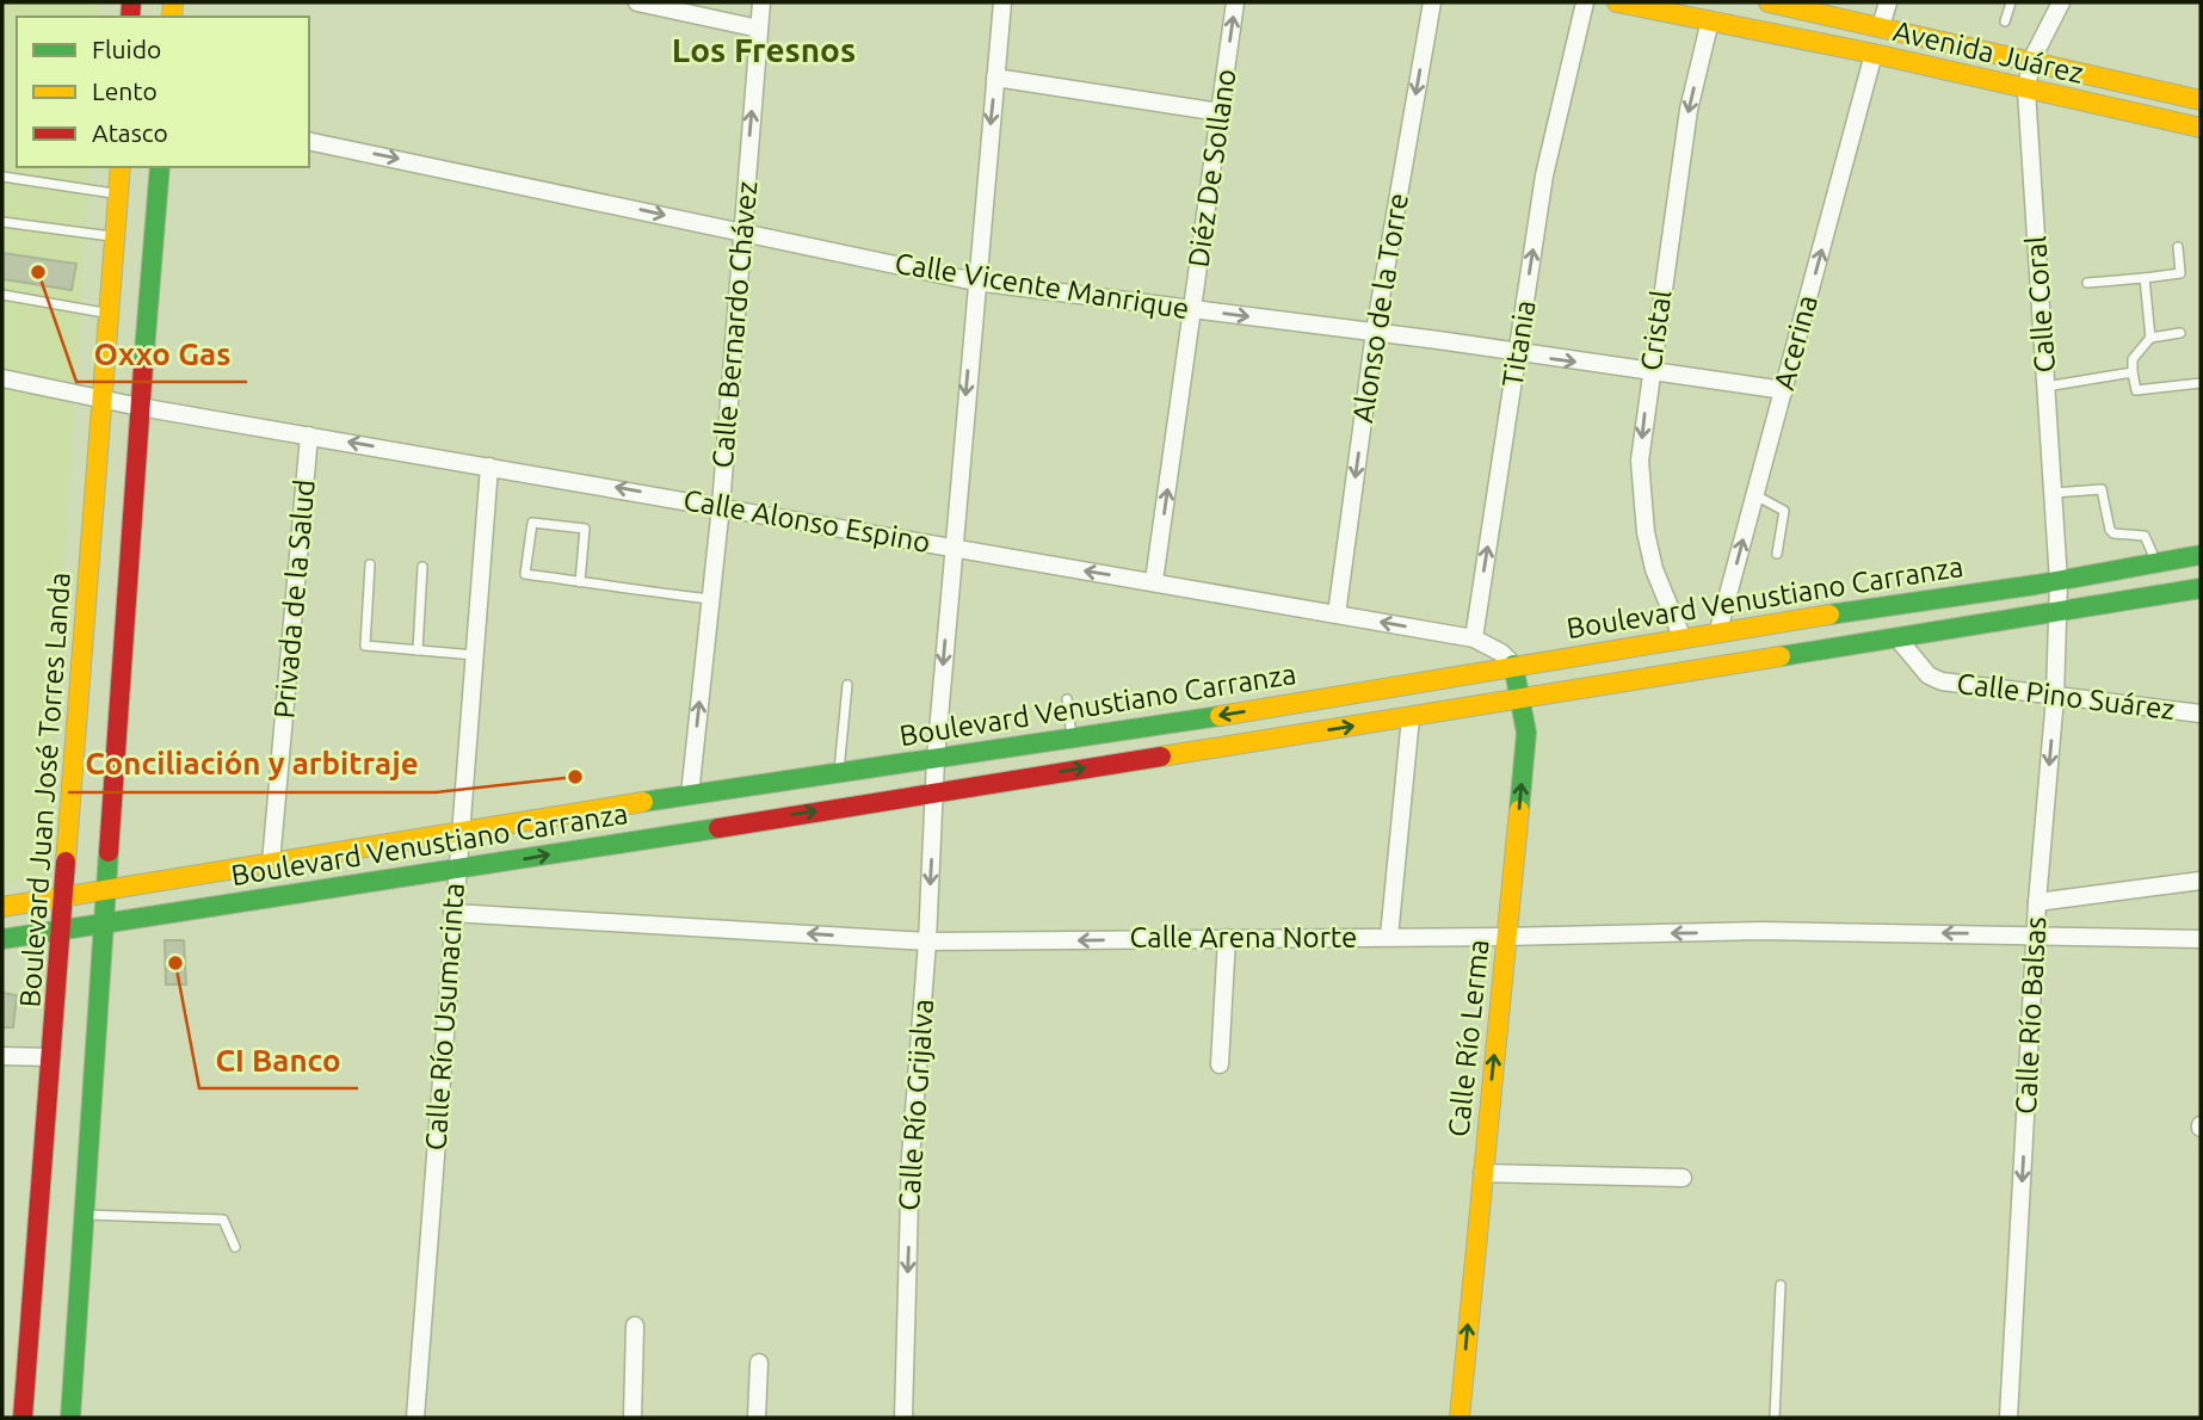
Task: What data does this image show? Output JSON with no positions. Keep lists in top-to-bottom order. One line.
{"streets":{"main road":["Avenida Juárez","Boulevard Venustiano Carranza","Boulevard Juan José Torres Landa","Calle Río Lerma"],"street":["Diéz De Sollano","Calle Vicente Manrique","Calle Coral","Alonso de la Torre","Calle Bernardo Chávez","Cristal","Acerina","Titania","Calle Alonso Espino","Privada de la Salud","Calle Pino Suárez","Calle Arena Norte","Calle Río Balsas","Calle Río Usumacinta","Calle Río Grijalva"]},"crossings":[["Avenida Juárez","Calle Coral"],["Avenida Juárez","Cristal"],["Avenida Juárez","Acerina"],["Diéz De Sollano","Calle Vicente Manrique"],["Diéz De Sollano","Calle Alonso Espino"],["Calle Vicente Manrique","Alonso de la Torre"],["Calle Vicente Manrique","Calle Bernardo Chávez"],["Calle Vicente Manrique","Cristal"],["Calle Vicente Manrique","Acerina"],["Calle Vicente Manrique","Titania"],["Calle Vicente Manrique","Calle Río Grijalva"],["Calle Coral","Boulevard Venustiano Carranza"],["Calle Coral","Calle Río Balsas"],["Alonso de la Torre","Calle Alonso Espino"],["Calle Bernardo Chávez","Calle Alonso Espino"],["Calle Bernardo Chávez","Boulevard Venustiano Carranza"],["Cristal","Boulevard Venustiano Carranza"],["Acerina","Boulevard Venustiano Carranza"],["Titania","Calle Alonso Espino"],["Calle Alonso Espino","Privada de la Salud"],["Calle Alonso Espino","Boulevard Juan José Torres Landa"],["Calle Alonso Espino","Calle Río Usumacinta"],["Calle Alonso Espino","Calle Río Grijalva"],["Boulevard Venustiano Carranza","Privada de la Salud"],["Boulevard Venustiano Carranza","Calle Pino Suárez"],["Boulevard Venustiano Carranza","Boulevard Juan José Torres Landa"],["Boulevard Venustiano Carranza","Calle Río Balsas"],["Boulevard Venustiano Carranza","Calle Río Usumacinta"],["Boulevard Venustiano Carranza","Calle Río Lerma"],["Boulevard Venustiano Carranza","Calle Río Grijalva"],["Calle Pino Suárez","Calle Río Balsas"],["Calle Arena Norte","Calle Río Balsas"],["Calle Arena Norte","Calle Río Usumacinta"],["Calle Arena Norte","Calle Río Lerma"],["Calle Arena Norte","Calle Río Grijalva"]],"one_way":["Diéz De Sollano","Calle Vicente Manrique","Alonso de la Torre","Calle Bernardo Chávez","Cristal","Acerina","Titania","Calle Alonso Espino","Calle Arena Norte","Calle Río Balsas","Calle Río Lerma","Calle Río Grijalva"],"districts":["Los Fresnos"],"places":["Oxxo Gas","Conciliación y arbitraje","CI Banco"],"legend":["Fluido","Lento","Atasco"]}
